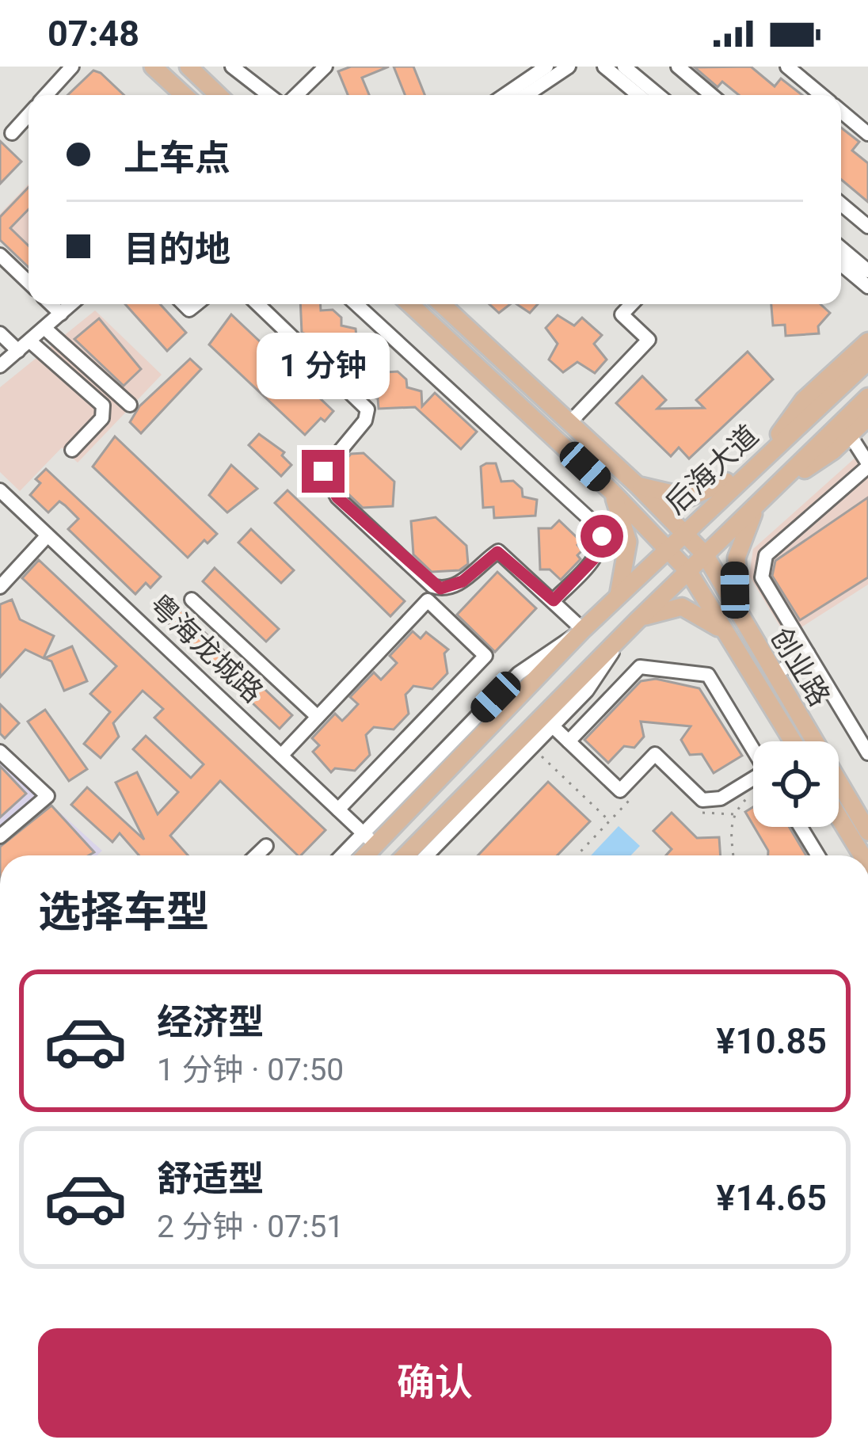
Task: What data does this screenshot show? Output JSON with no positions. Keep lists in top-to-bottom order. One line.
{"streets":{"main road":["后海大道","创业路"],"street":["粤海龙城路"]},"crossings":[["后海大道","粤海龙城路"],["后海大道","创业路"]],"page":{"status":"07:48","banner":["上车点","目的地"],"bubble":"1 分钟","heading":"选择车型","list":[{"name":"经济型","note":"1 分钟 · 07:50","value":"¥10.85"},{"name":"舒适型","note":"2 分钟 · 07:51","value":"¥14.65"}],"buttons":"确认"}}
